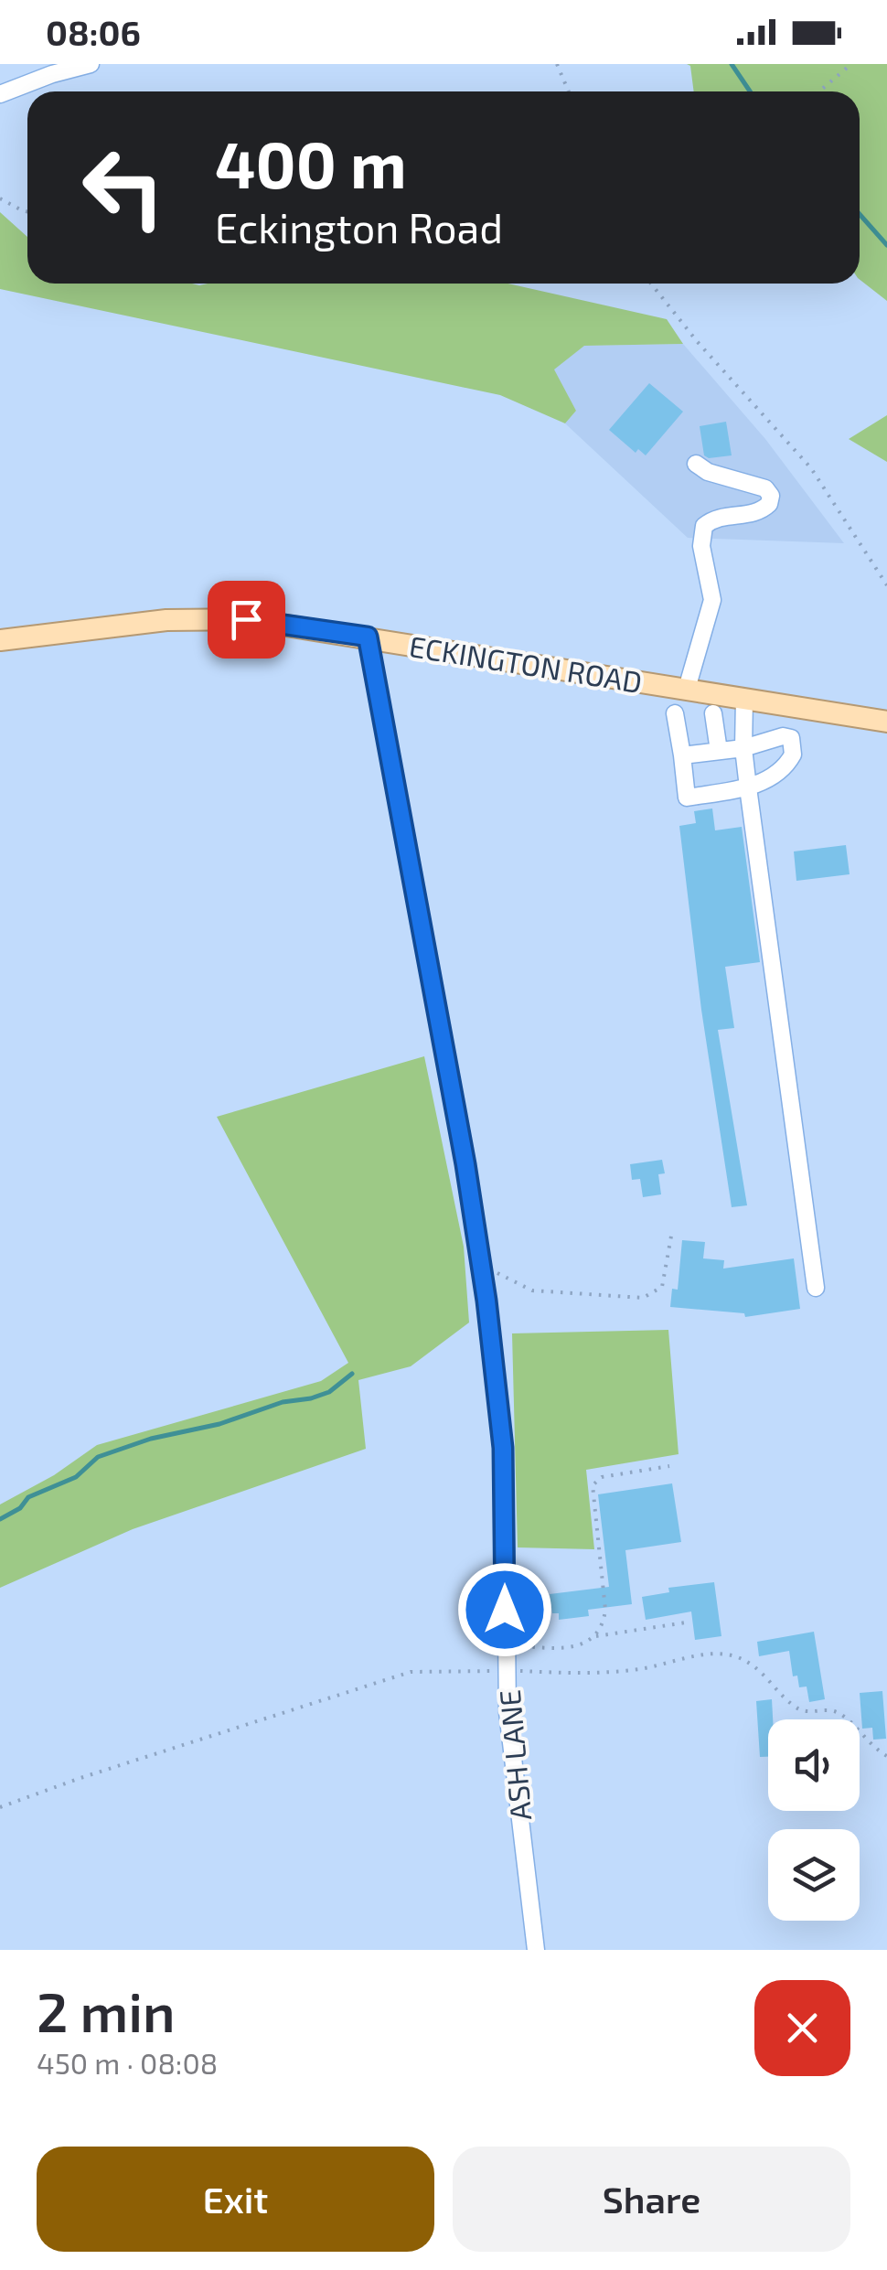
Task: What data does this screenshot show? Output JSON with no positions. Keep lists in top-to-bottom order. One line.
{"streets":{"main road":["ECKINGTON ROAD"],"street":["ASH LANE"]},"crossings":[["ECKINGTON ROAD","ASH LANE"]],"page":{"status":"08:06","turn":["400 m","Eckington Road"],"heading":["2 min","450 m · 08:08"],"buttons":["Exit","Share"]}}
